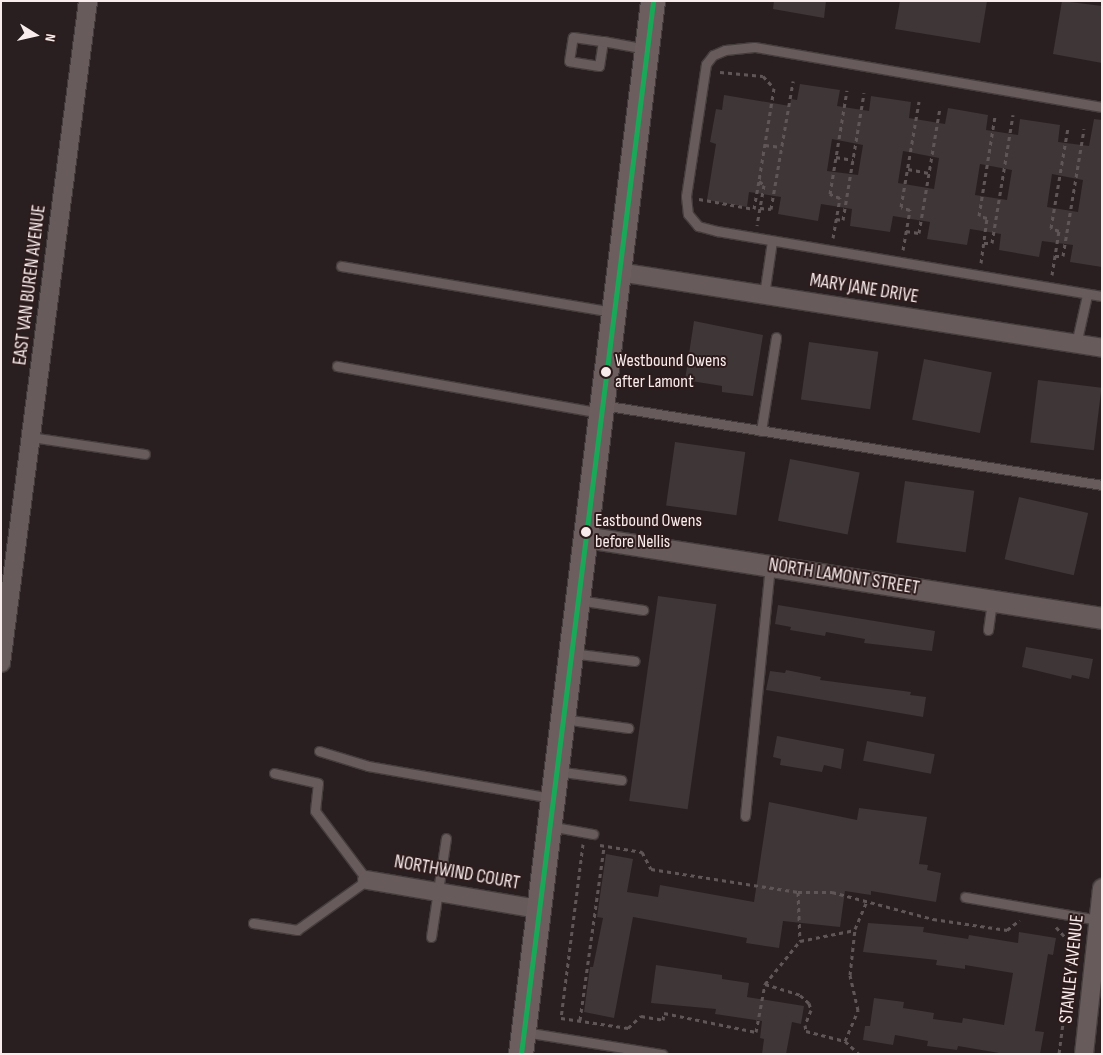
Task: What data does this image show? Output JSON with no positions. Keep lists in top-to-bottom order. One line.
{"streets":{"street":["EAST VAN BUREN AVENUE","MARY JANE DRIVE","NORTH LAMONT STREET","NORTHWIND COURT","STANLEY AVENUE"]},"places":["Westbound Owens after Lamont","Eastbound Owens before Nellis"],"north":"right"}
